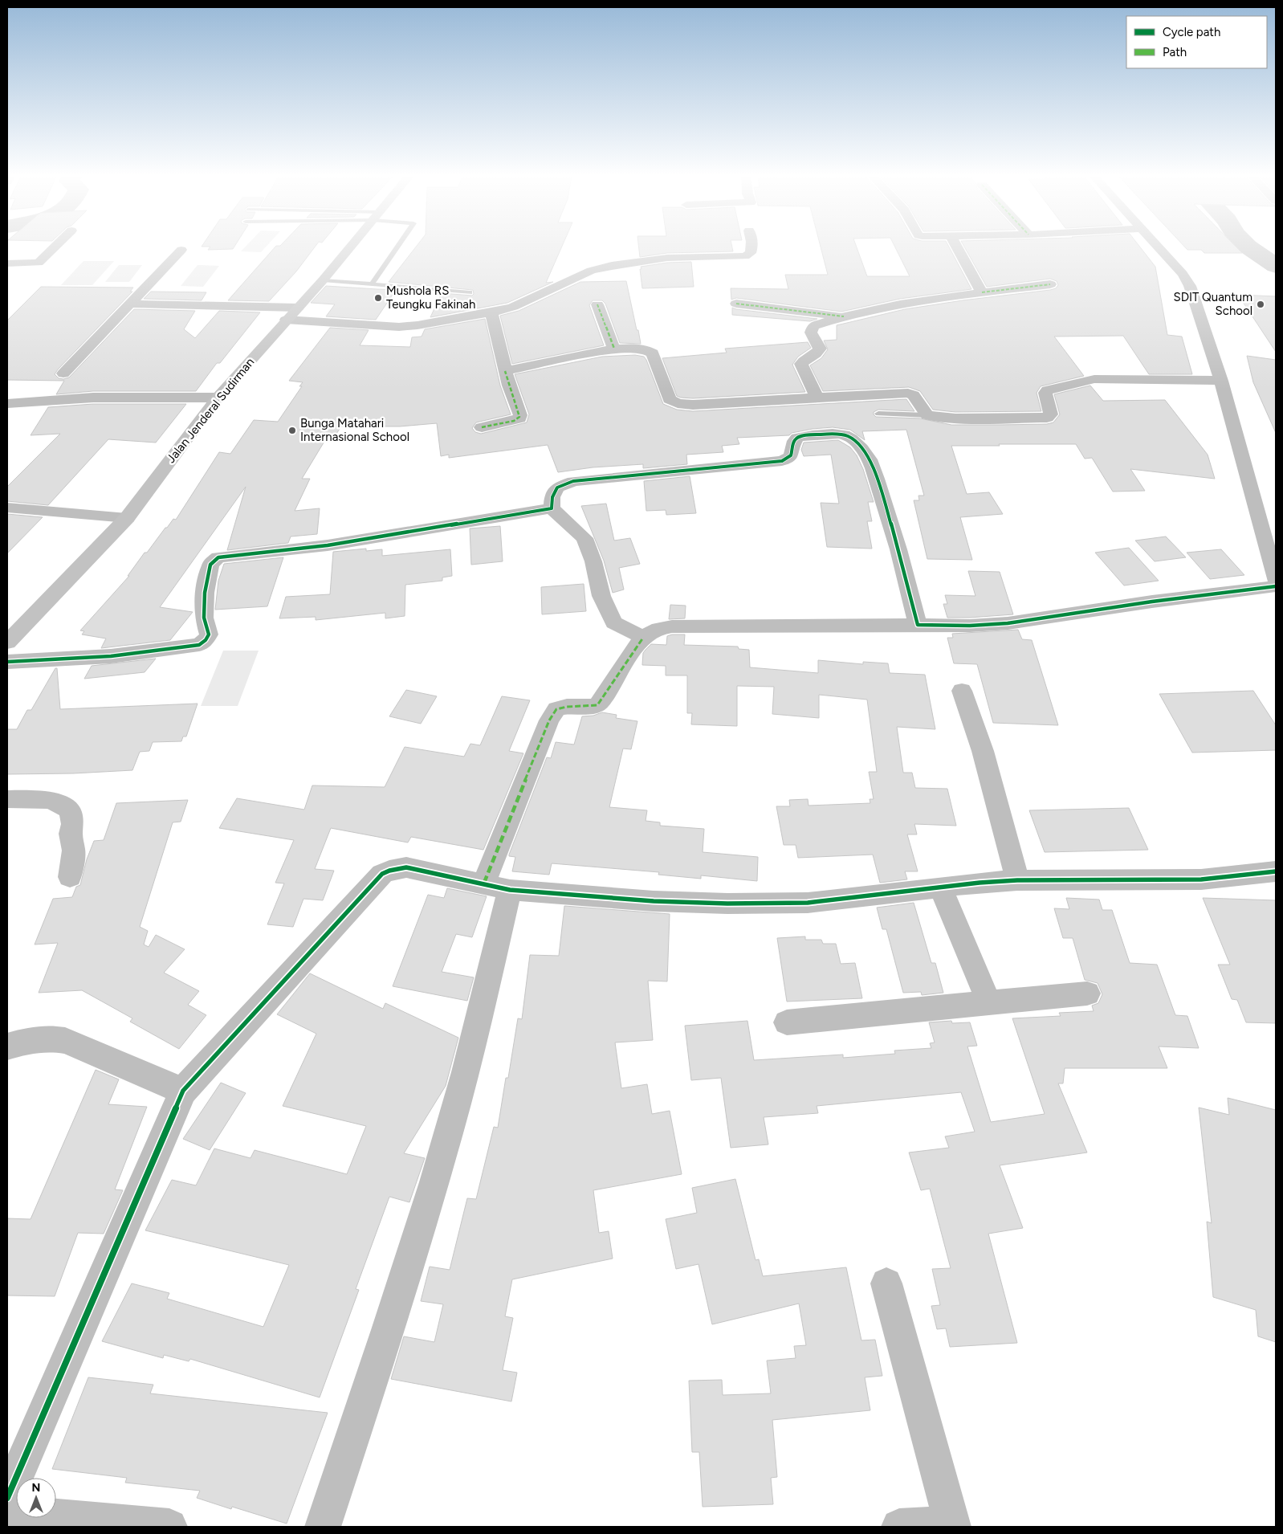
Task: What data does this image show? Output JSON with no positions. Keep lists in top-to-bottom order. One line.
{"streets":{"street":["Jalan Jenderal Sudirman"]},"places":["Mushola RS Teungku Fakinah","SDIT Quantum School","Bunga Matahari Internasional School"],"legend":["Cycle path","Path"],"north":"top"}
